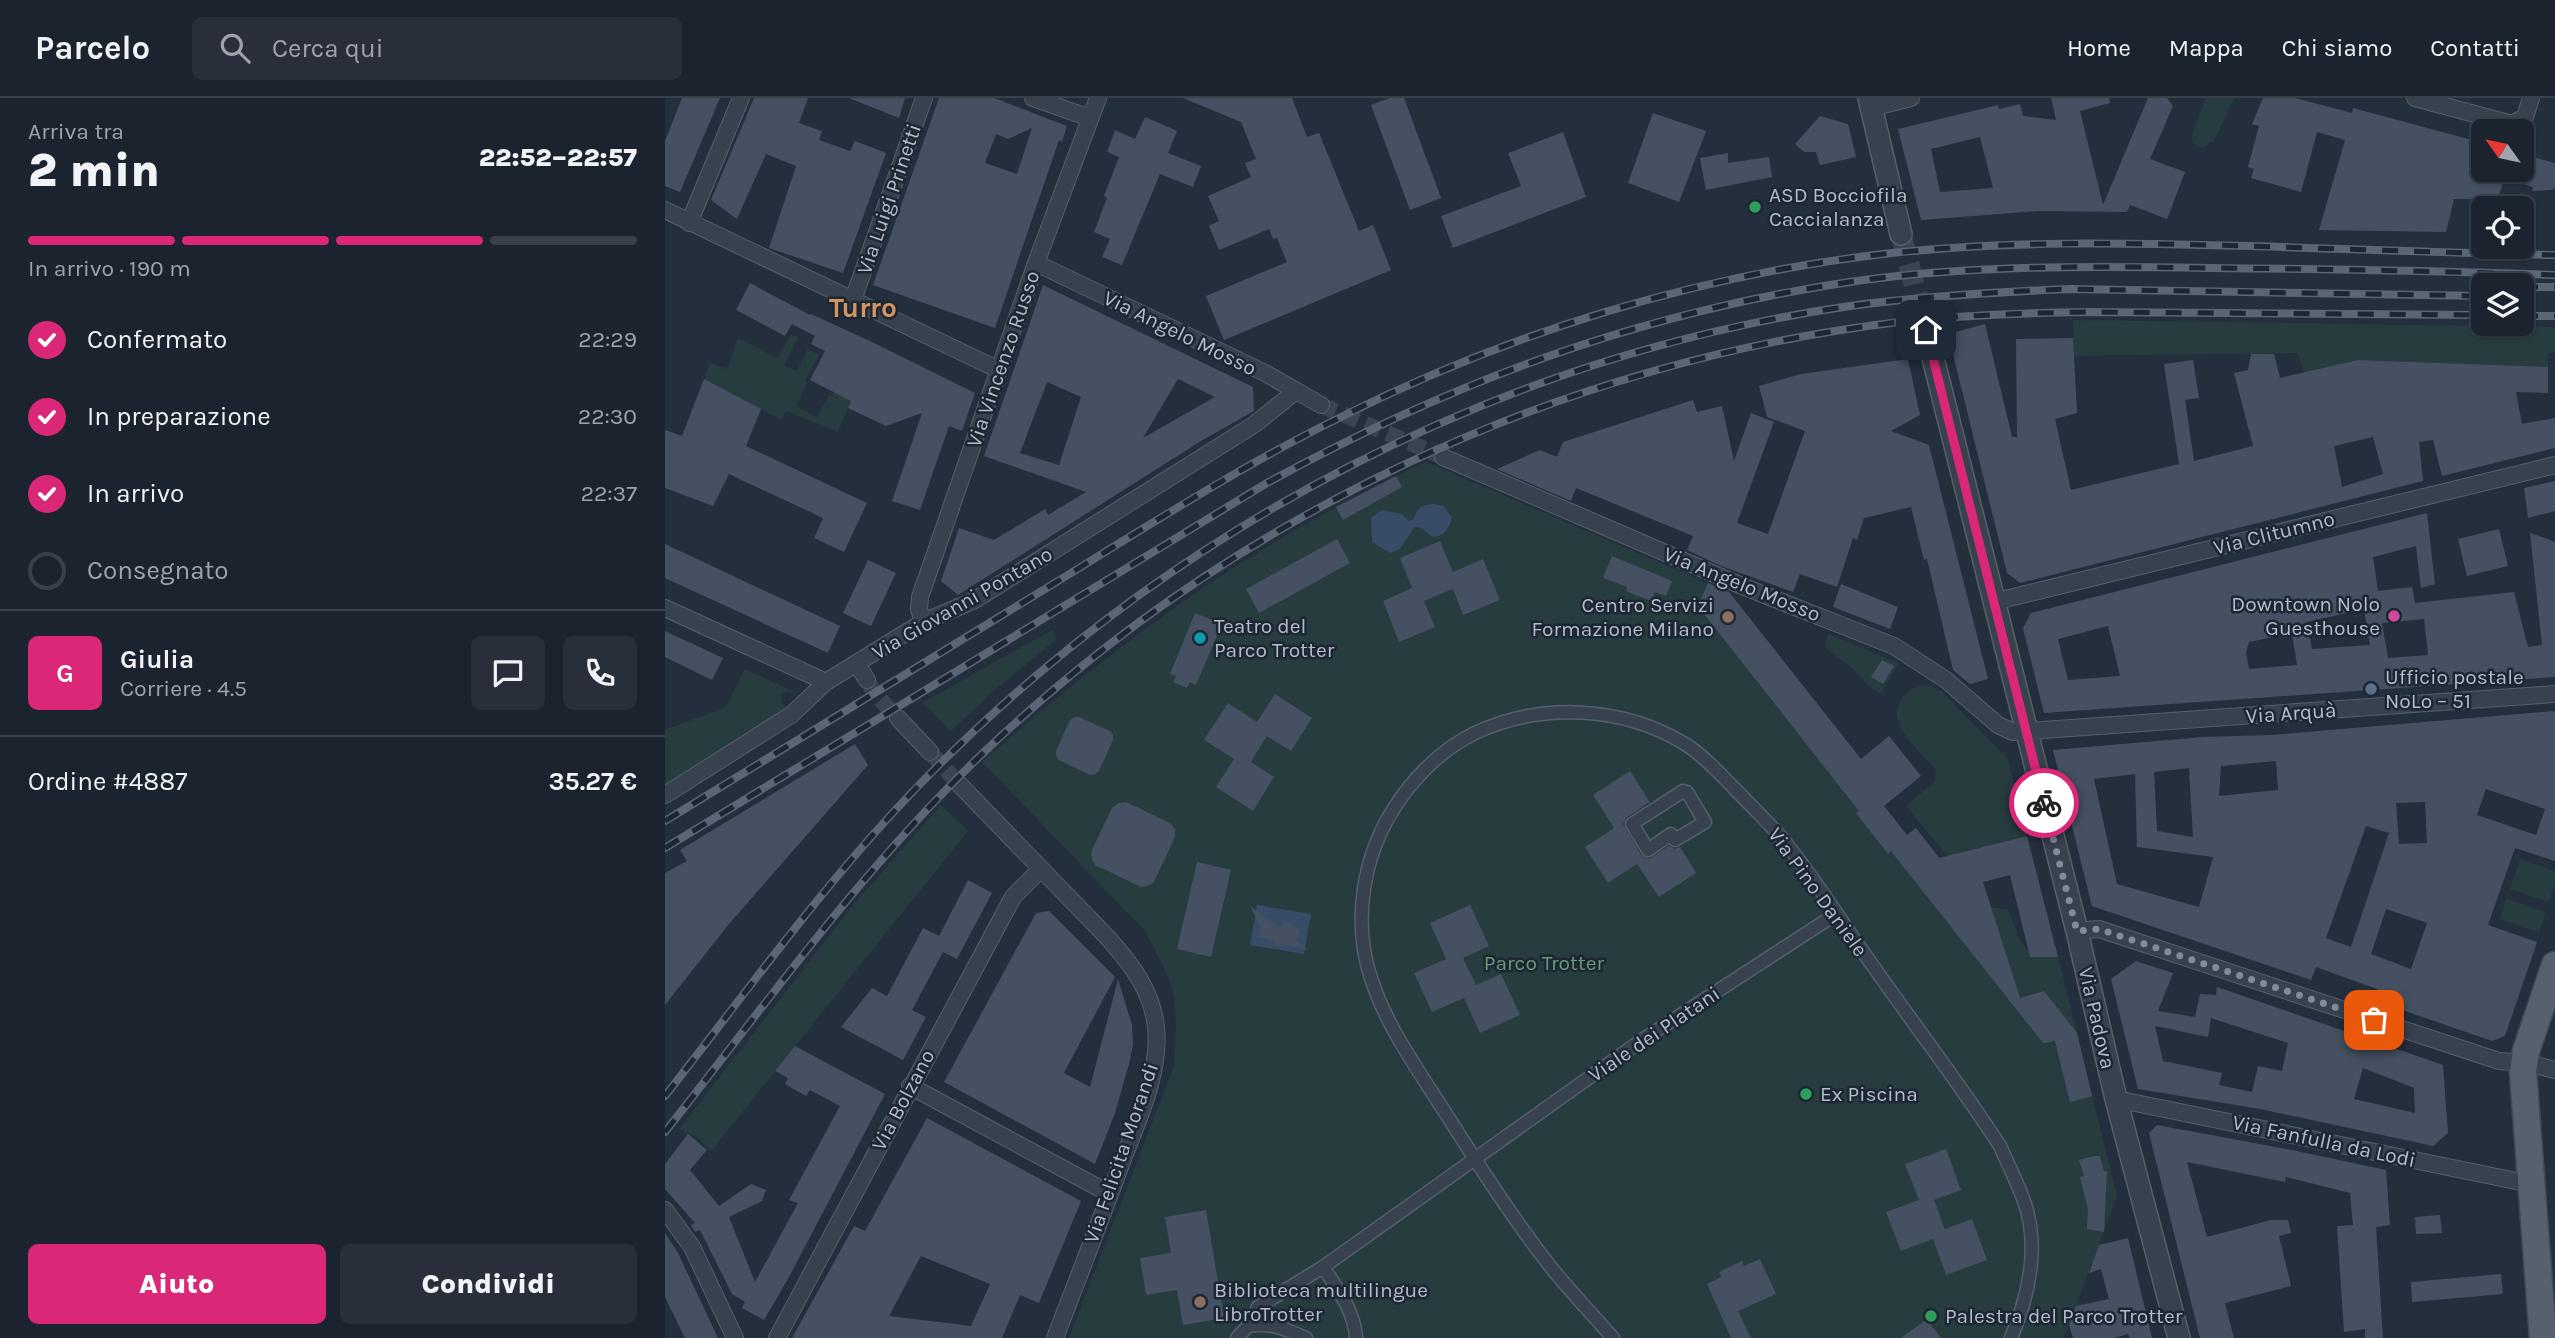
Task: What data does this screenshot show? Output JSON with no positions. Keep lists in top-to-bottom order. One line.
{"streets":{"street":["Via Luigi Prinetti","Via Angelo Mosso","Via Vincenzo Russo","Via Clitumno","Via Giovanni Pontano","Via Arquà","Via Pino Daniele","Via Padova","Viale dei Platani","Via Bolzano","Via Fanfulla da Lodi","Via Felicita Morandi"]},"crossings":[["Via Angelo Mosso","Via Vincenzo Russo"],["Via Angelo Mosso","Via Giovanni Pontano"],["Via Angelo Mosso","Via Arquà"],["Via Angelo Mosso","Via Padova"],["Via Vincenzo Russo","Via Giovanni Pontano"],["Via Clitumno","Via Padova"],["Via Arquà","Via Padova"],["Via Pino Daniele","Viale dei Platani"],["Via Padova","Via Fanfulla da Lodi"],["Via Bolzano","Via Felicita Morandi"]],"districts":["Turro"],"parks":["Parco Trotter"],"places":["ASD Bocciofila Caccialanza","Downtown Nolo Guesthouse","Centro Servizi Formazione Milano","Teatro del Parco Trotter","Ufficio postale NoLo – 51","Ex Piscina","Biblioteca multilingue LibroTrotter","Palestra del Parco Trotter"],"north":"top left","page":{"header":"Parcelo","search":"Cerca qui","nav":["Home","Mappa","Chi siamo","Contatti"],"heading":["2 min","Arriva tra","22:52–22:57"],"panel":["Giulia","Corriere · 4.5","Ordine #4887","35.27 €"],"bar":"In arrivo · 190 m","list":[["Confermato","22:29"],["In preparazione","22:30"],["In arrivo","22:37"],"Consegnato"],"round":"G","buttons":["Aiuto","Condividi"]}}
